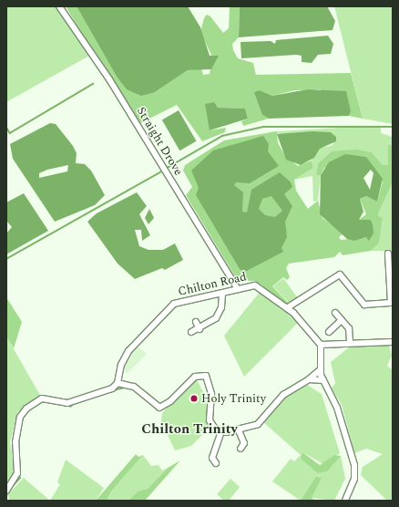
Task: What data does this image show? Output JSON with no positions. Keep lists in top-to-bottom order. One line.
{"streets":{"street":["Straight Drove","Chilton Road"]},"crossings":[["Straight Drove","Chilton Road"]],"districts":["Chilton Trinity"],"places":["Holy Trinity"]}
